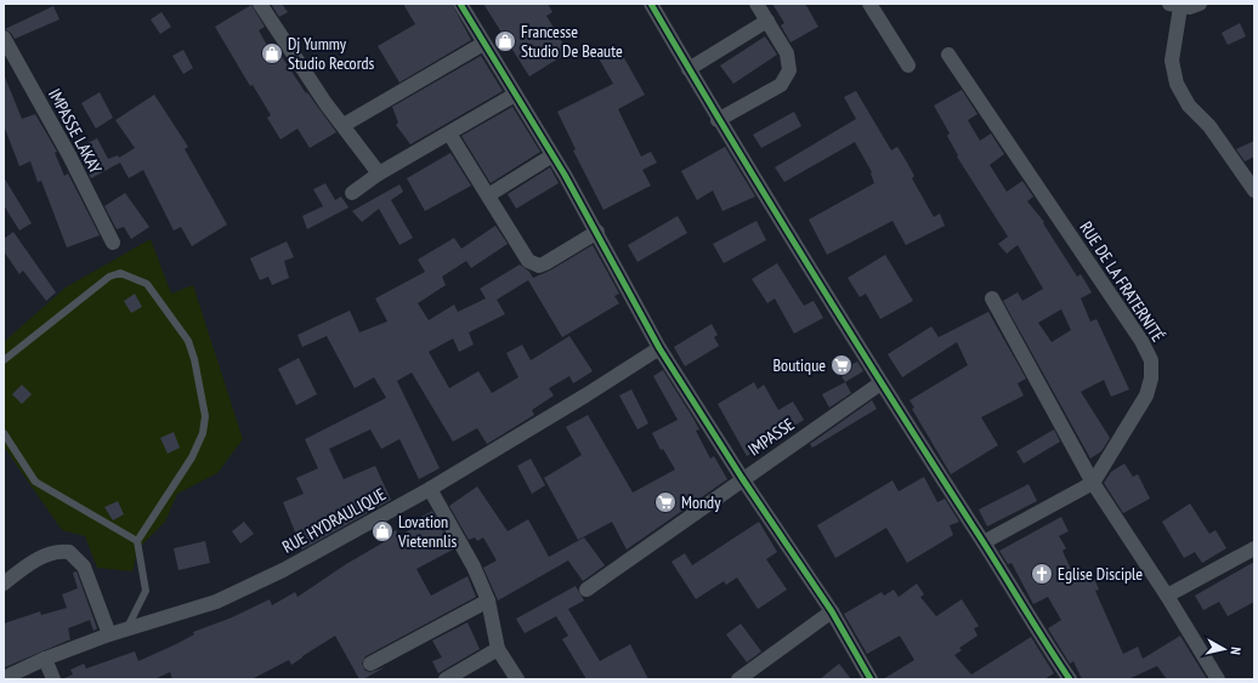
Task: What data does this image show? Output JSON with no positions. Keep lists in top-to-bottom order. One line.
{"streets":{"street":["IMPASSE LAKAY","RUE DE LA FRATERNITÉ","IMPASSE","RUE HYDRAULIQUE"]},"places":{"shop":["Francesse Studio De Beaute","Dj Yummy Studio Records","Lovation Vietennlis"],"supermarket":["Boutique","Mondy"],"church":["Eglise Disciple"]},"north":"right"}
